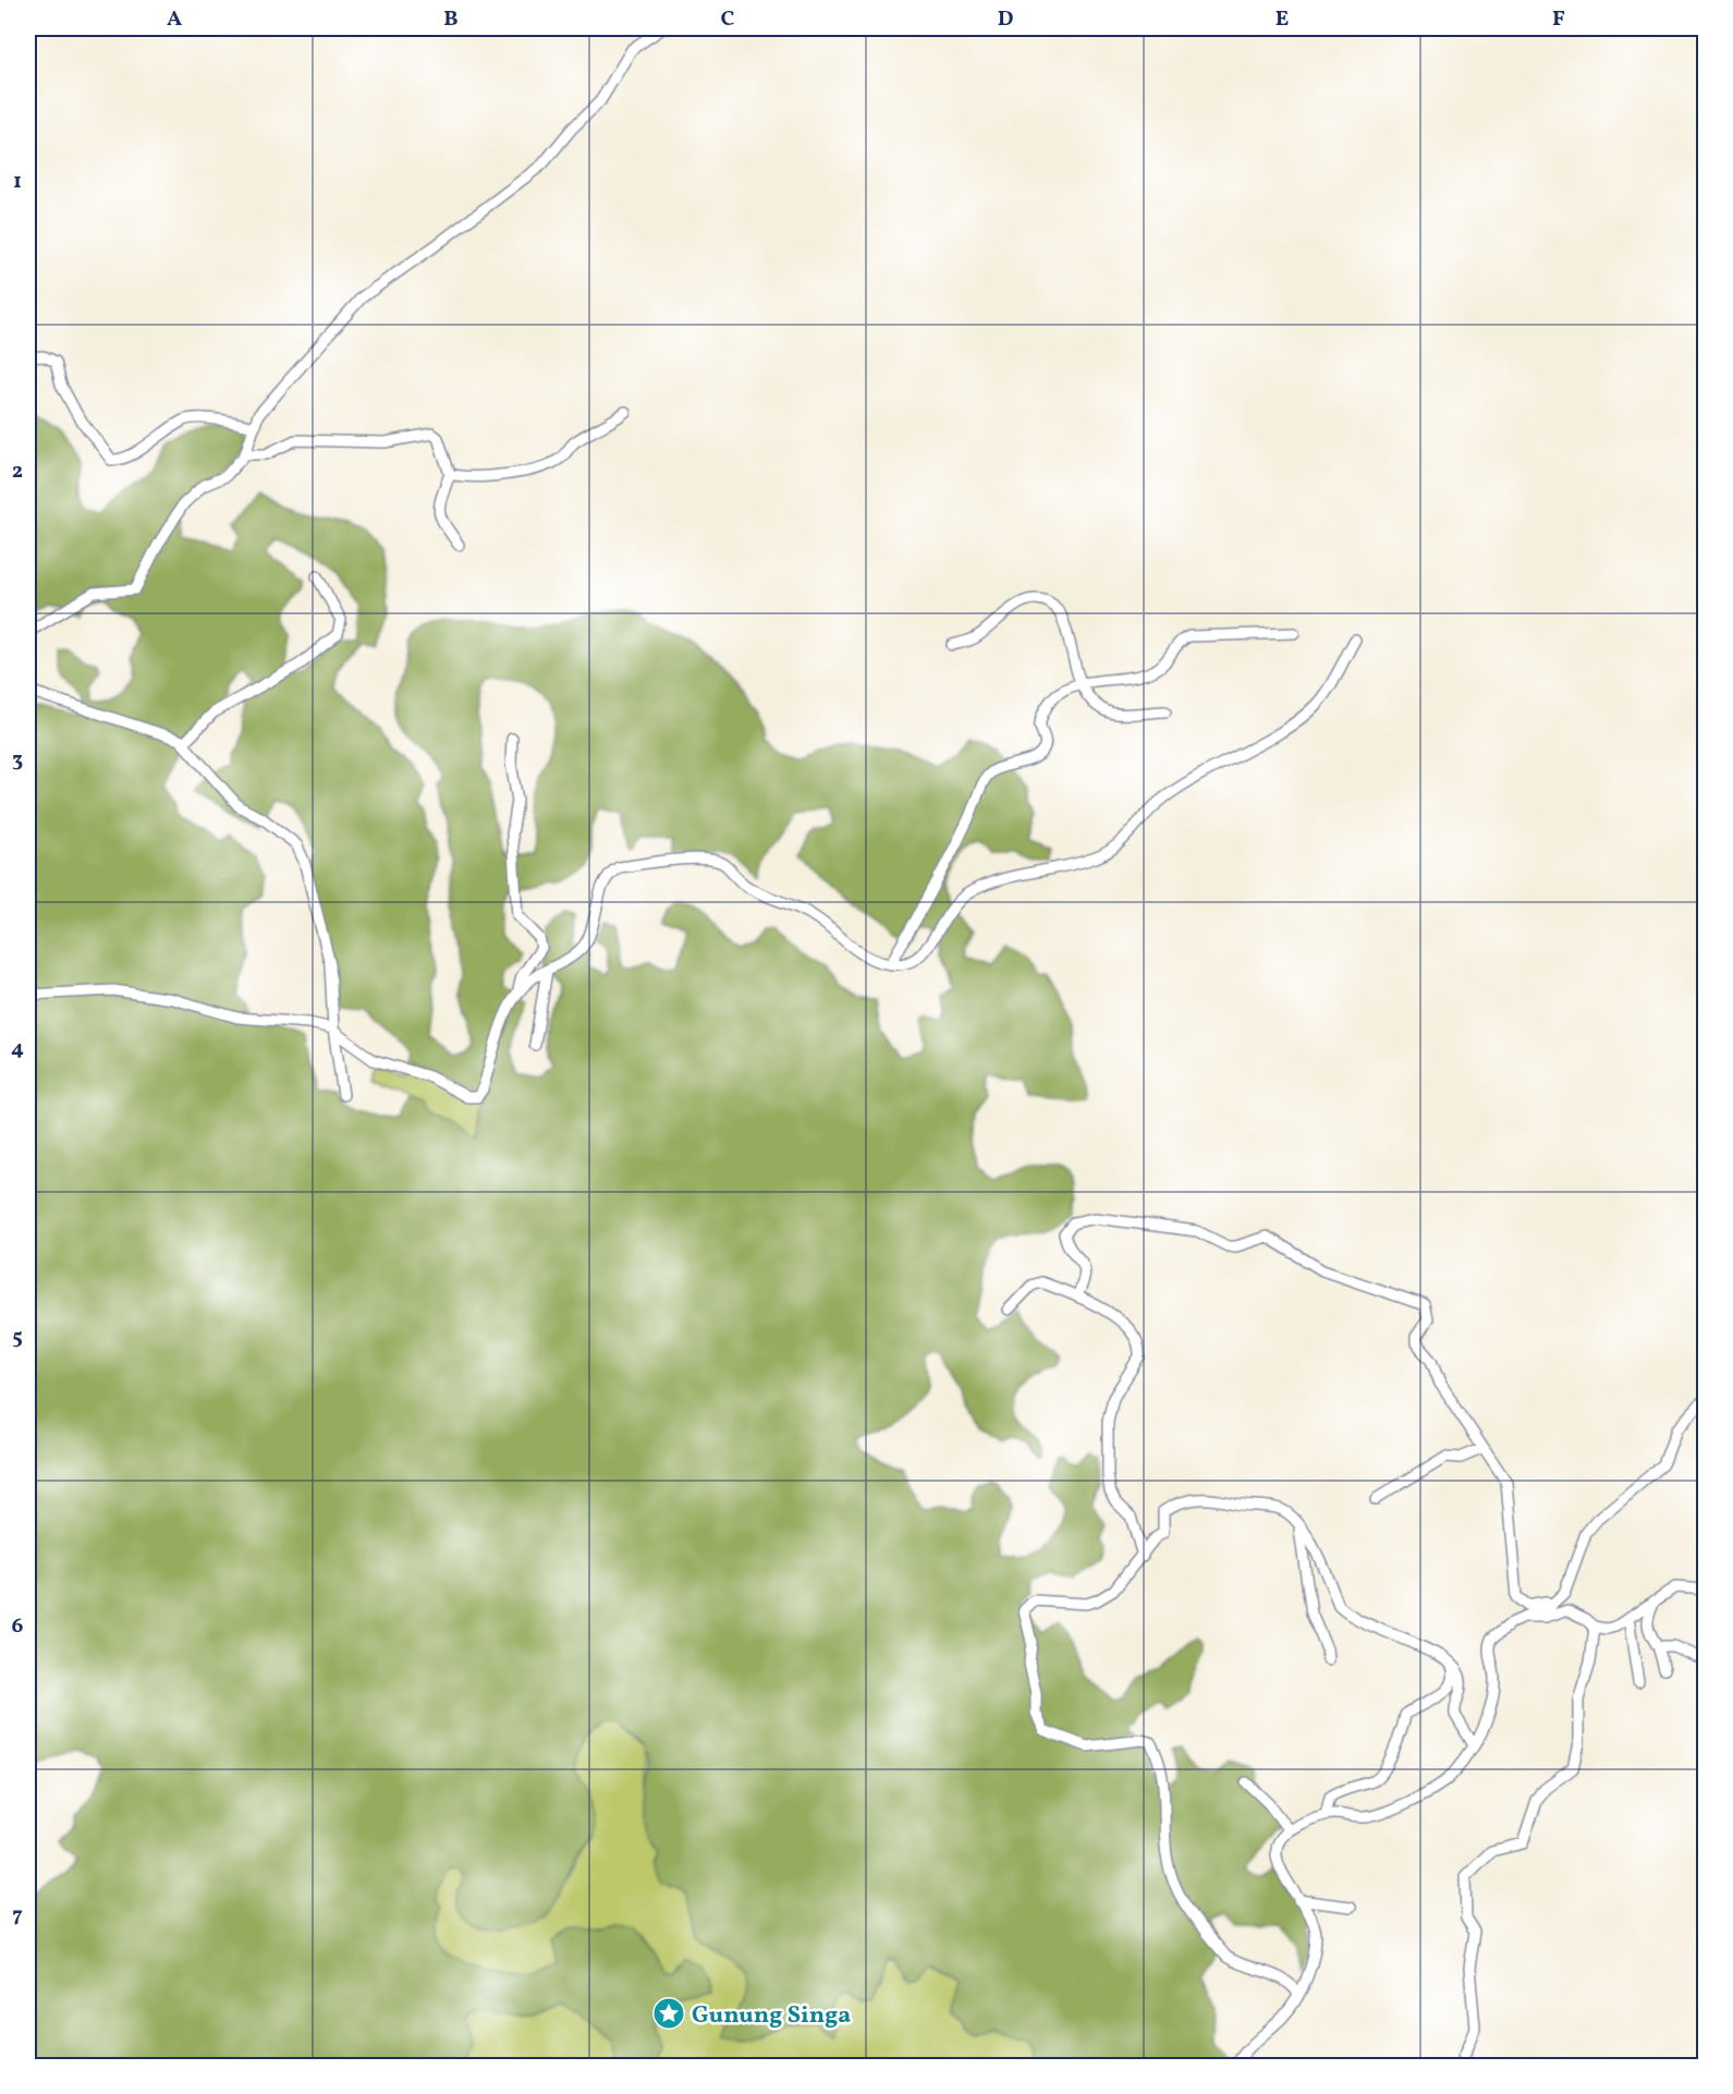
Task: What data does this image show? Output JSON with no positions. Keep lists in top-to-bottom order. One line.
{"places":{"place":["Gunung Singa"]},"grid":{"columns":["A","B","C","D","E","F"],"rows":["1","2","3","4","5","6","7"]}}
